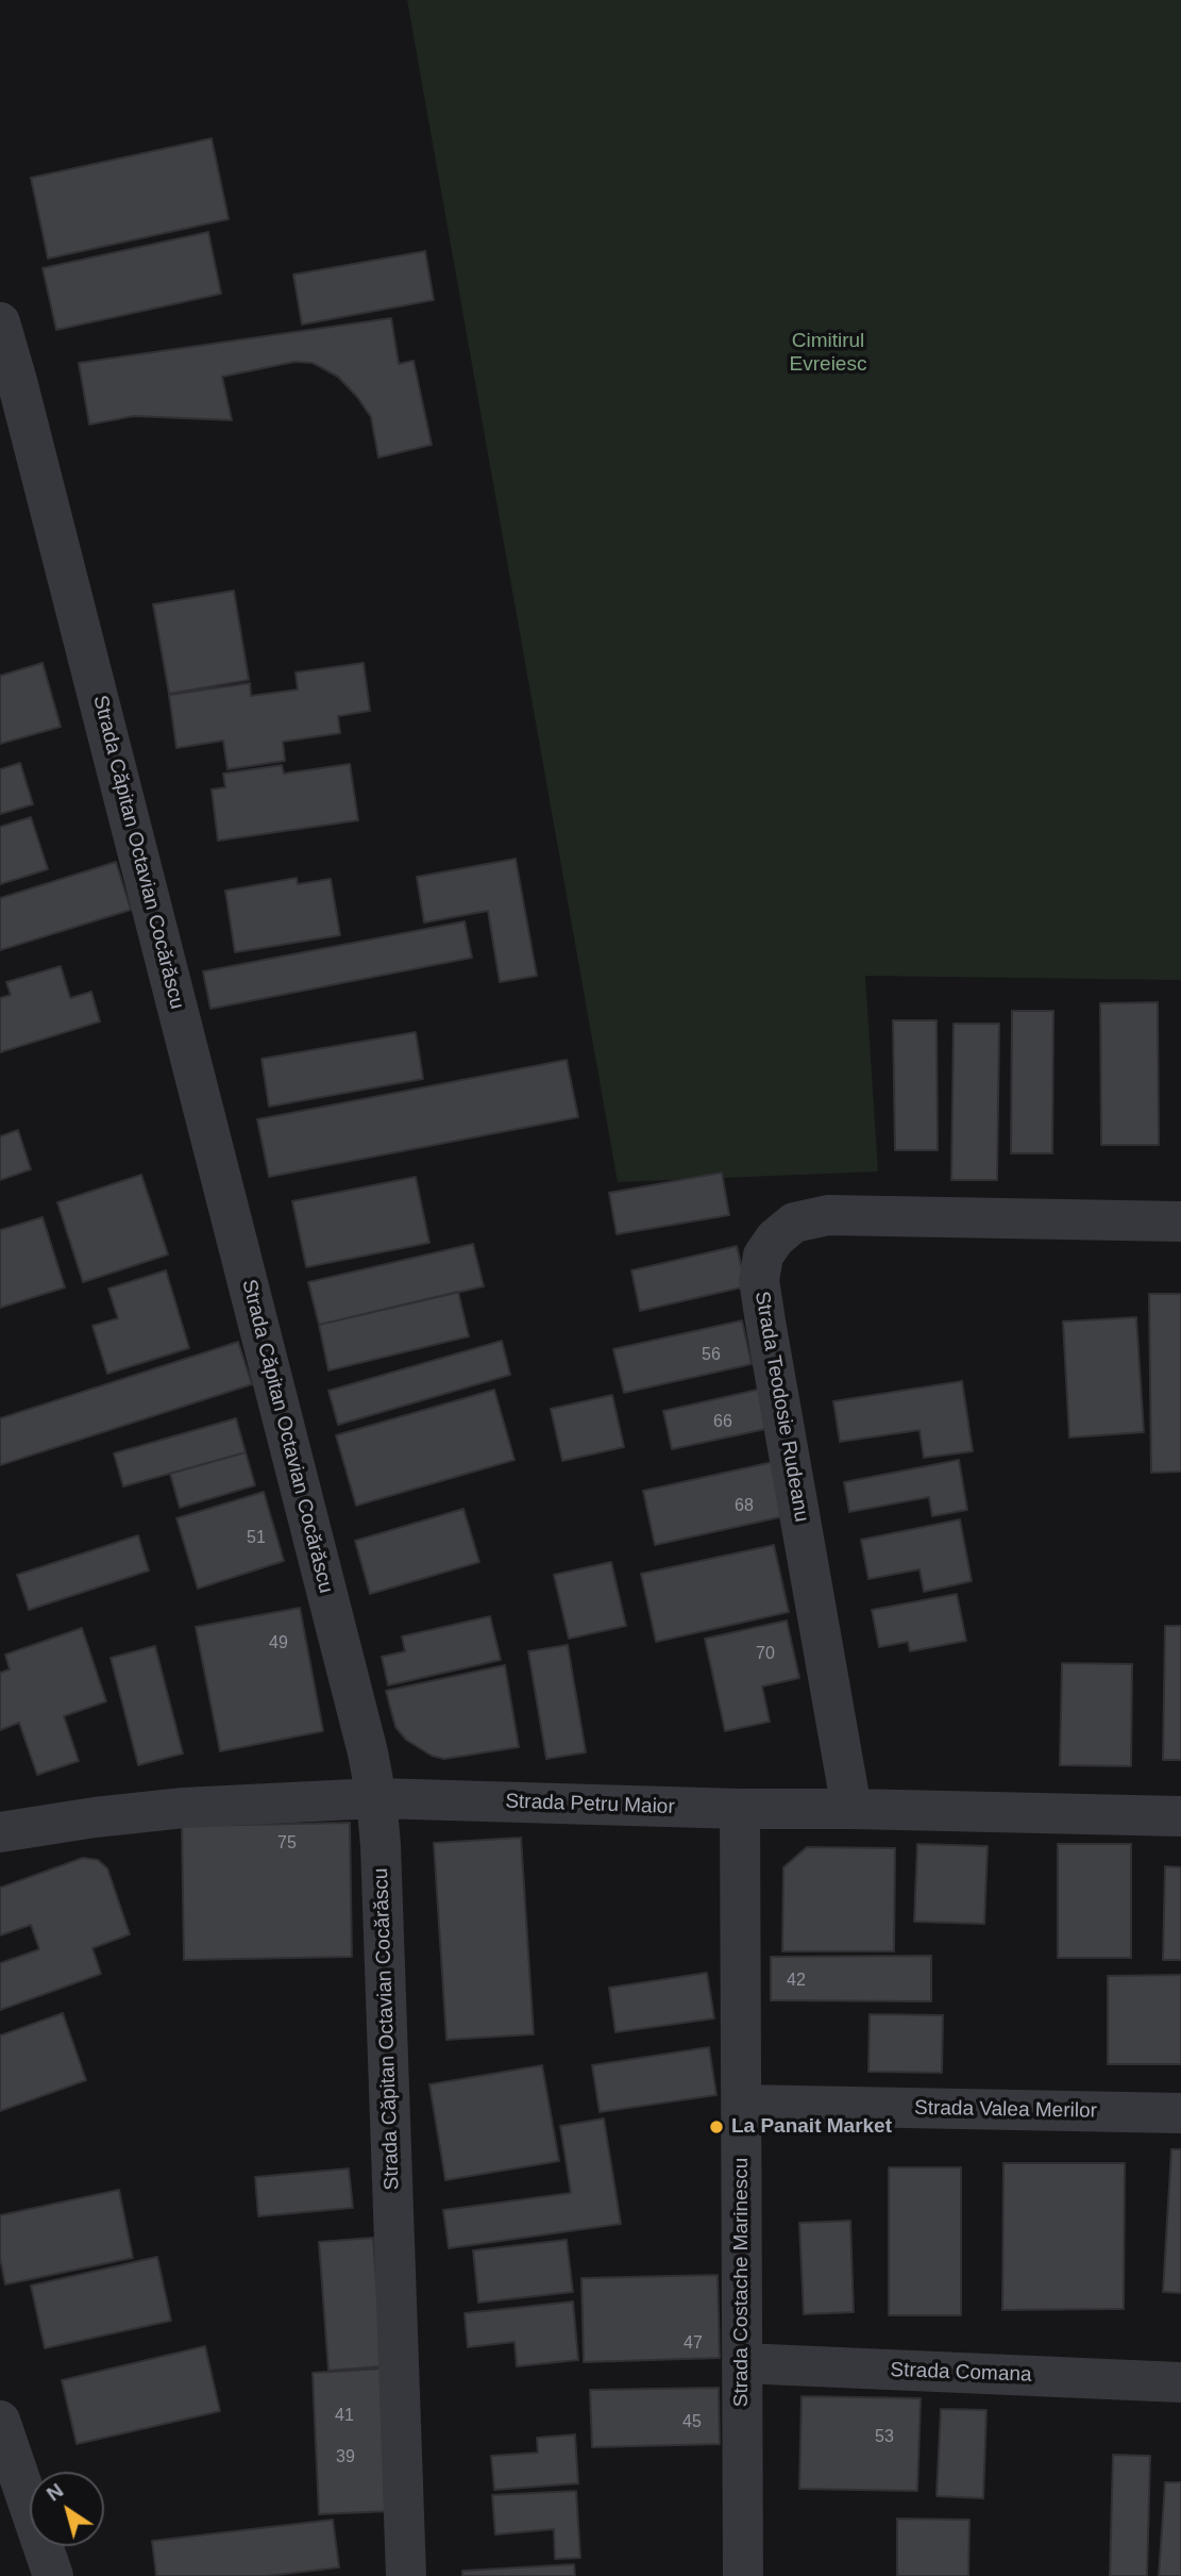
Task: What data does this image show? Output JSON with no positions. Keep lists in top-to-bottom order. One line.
{"streets":{"street":["Strada Căpitan Octavian Cocărăscu","Strada Teodosie Rudeanu","Strada Petru Maior","Strada Valea Merilor","Strada Costache Marinescu","Strada Comana"]},"crossings":[["Strada Căpitan Octavian Cocărăscu","Strada Petru Maior"],["Strada Teodosie Rudeanu","Strada Petru Maior"],["Strada Petru Maior","Strada Costache Marinescu"],["Strada Valea Merilor","Strada Costache Marinescu"],["Strada Costache Marinescu","Strada Comana"]],"parks":["Cimitirul Evreiesc"],"places":["La Panait Market"],"house_numbers":["56","66","68","51","49","70","75","42","47","41","45","53","39"],"north":"top left"}
